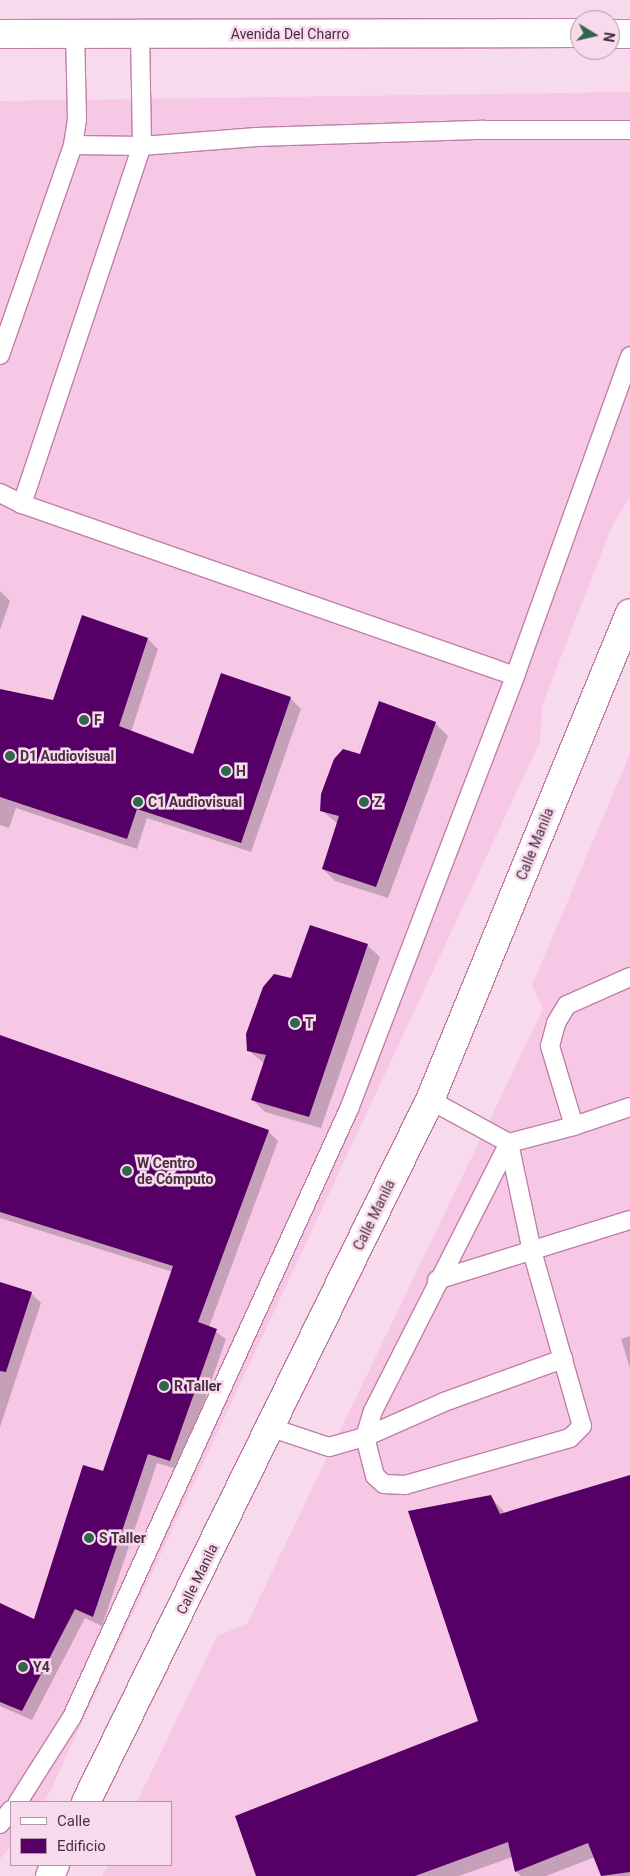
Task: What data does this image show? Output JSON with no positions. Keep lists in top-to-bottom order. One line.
{"streets":{"street":["Avenida Del Charro","Calle Manila"]},"places":["F","D1 Audiovisual","H","C1 Audiovisual","Z","T","W Centro de Cómputo","R Taller","S Taller","Y4"],"legend":["Calle","Edificio"],"north":"right"}
